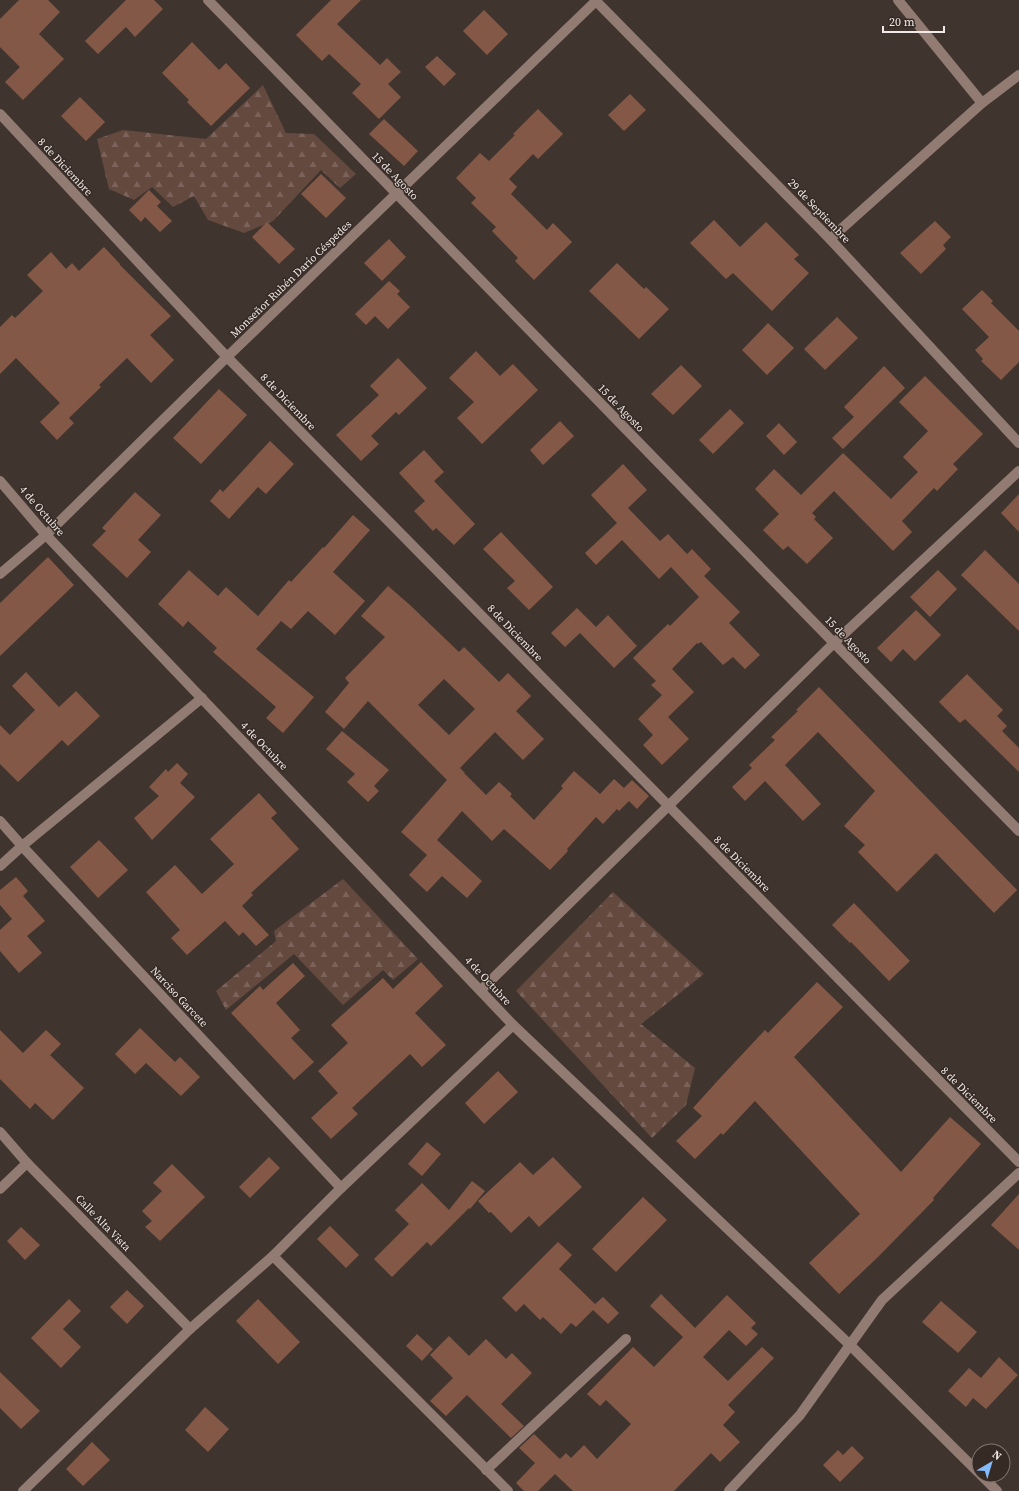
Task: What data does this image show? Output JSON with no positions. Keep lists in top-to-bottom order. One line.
{"streets":{"street":["8 de Diciembre","15 de Agosto","29 de Septiembre","Monseñor Rubén Darío Céspedes","4 de Octubre","Narciso Garcete","Calle Alta Vista"]},"crossings":[["8 de Diciembre","Monseñor Rubén Darío Céspedes"],["15 de Agosto","Monseñor Rubén Darío Céspedes"],["29 de Septiembre","Monseñor Rubén Darío Céspedes"],["Monseñor Rubén Darío Céspedes","4 de Octubre"]],"scale_bar":"20 m","north":"top right"}
